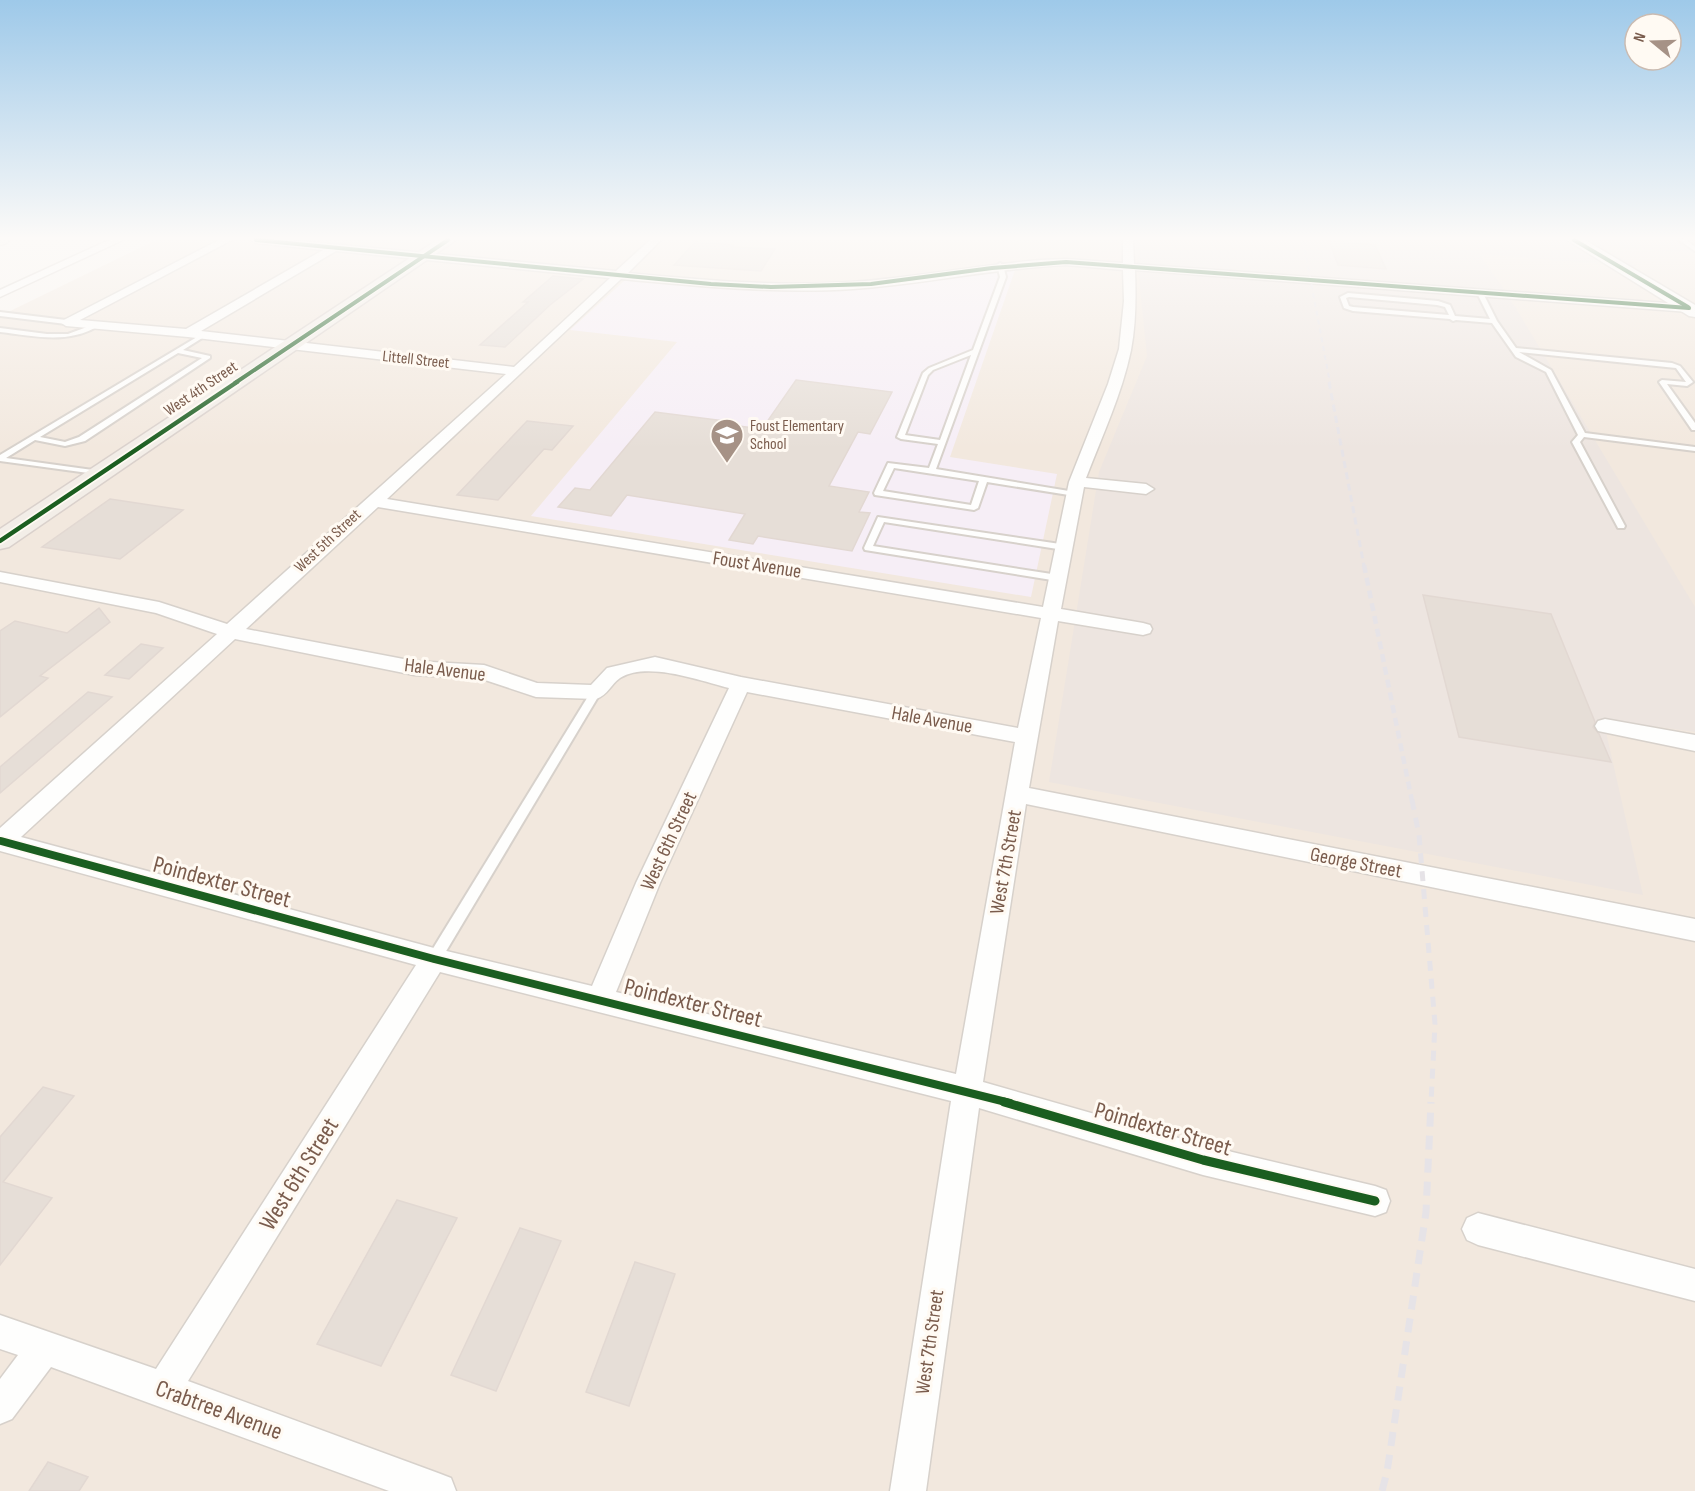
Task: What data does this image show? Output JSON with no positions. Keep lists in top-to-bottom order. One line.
{"streets":{"main road":["West 4th Street"],"street":["Littell Street","West 5th Street","Foust Avenue","Hale Avenue","West 6th Street","West 7th Street","George Street","Poindexter Street","Crabtree Avenue"]},"crossings":[["Littell Street","West 4th Street"],["Littell Street","West 5th Street"],["West 5th Street","Foust Avenue"],["West 5th Street","Hale Avenue"],["West 5th Street","Poindexter Street"],["Foust Avenue","West 7th Street"],["Hale Avenue","West 6th Street"],["Hale Avenue","West 7th Street"],["West 6th Street","Poindexter Street"],["West 6th Street","Crabtree Avenue"],["West 7th Street","George Street"],["West 7th Street","Poindexter Street"]],"places":{"school or university":["Foust Elementary School"]},"north":"left"}
